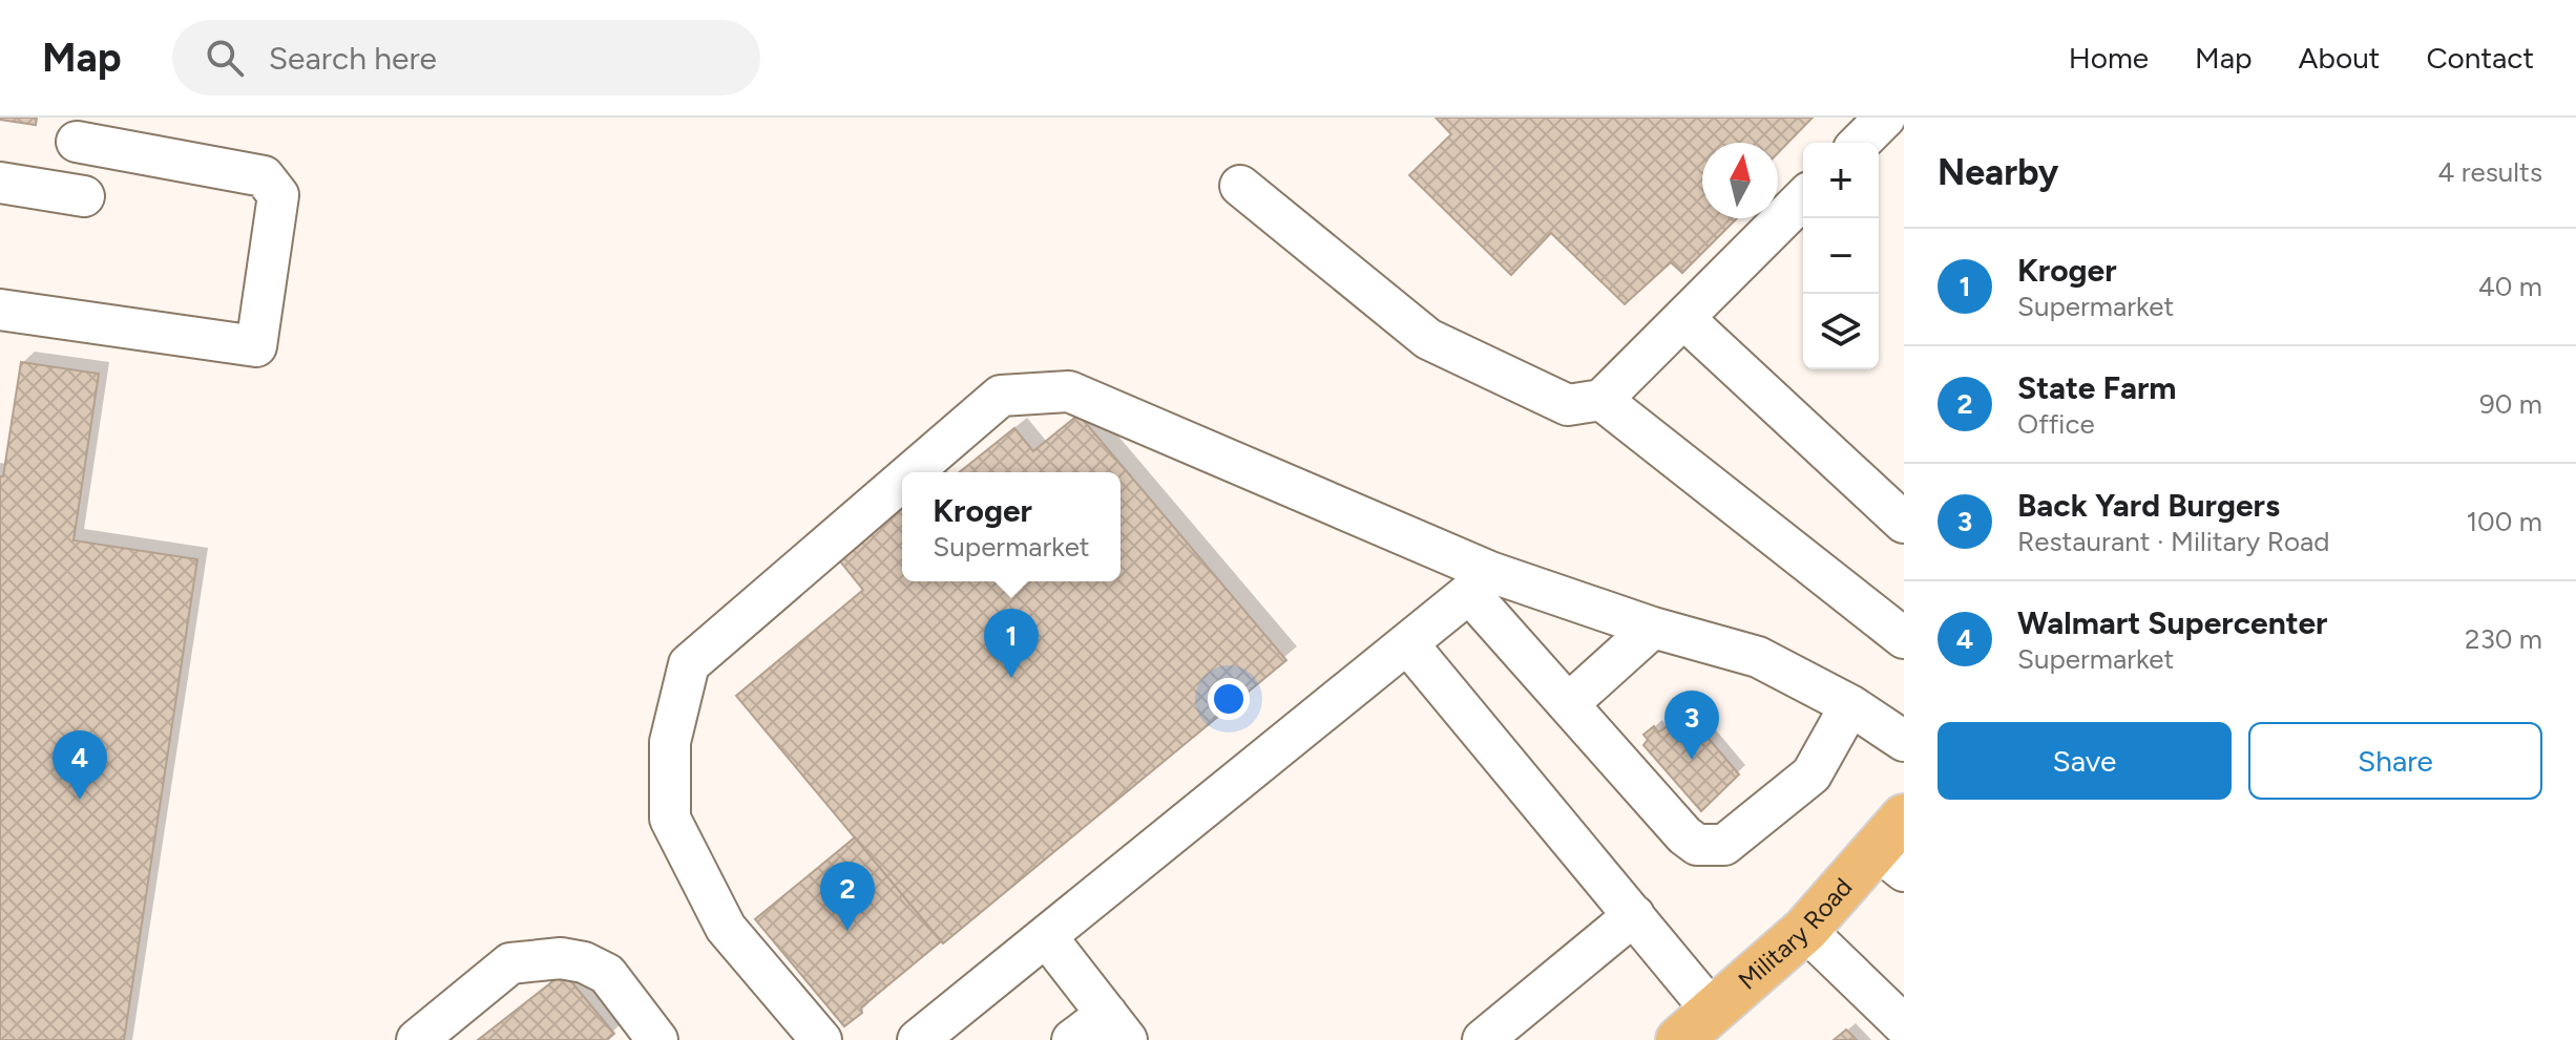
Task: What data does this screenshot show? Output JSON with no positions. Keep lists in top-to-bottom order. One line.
{"streets":{"main road":["Military Road"]},"north":"top","page":{"header":"Map","search":"Search here","nav":["Home","Map","About","Contact"],"heading":["Nearby","4 results"],"map_buttons":["+","−"],"list":[{"mark":"1","name":"Kroger","note":"Supermarket","value":"40 m"},{"mark":"2","name":"State Farm","note":"Office","value":"90 m"},{"mark":"3","name":"Back Yard Burgers","note":"Restaurant · Military Road","value":"100 m"},{"mark":"4","name":"Walmart Supercenter","note":"Supermarket","value":"230 m"}],"popup":["Kroger","Supermarket"],"pins":["1","3","4","2"],"buttons":["Save","Share"]}}
